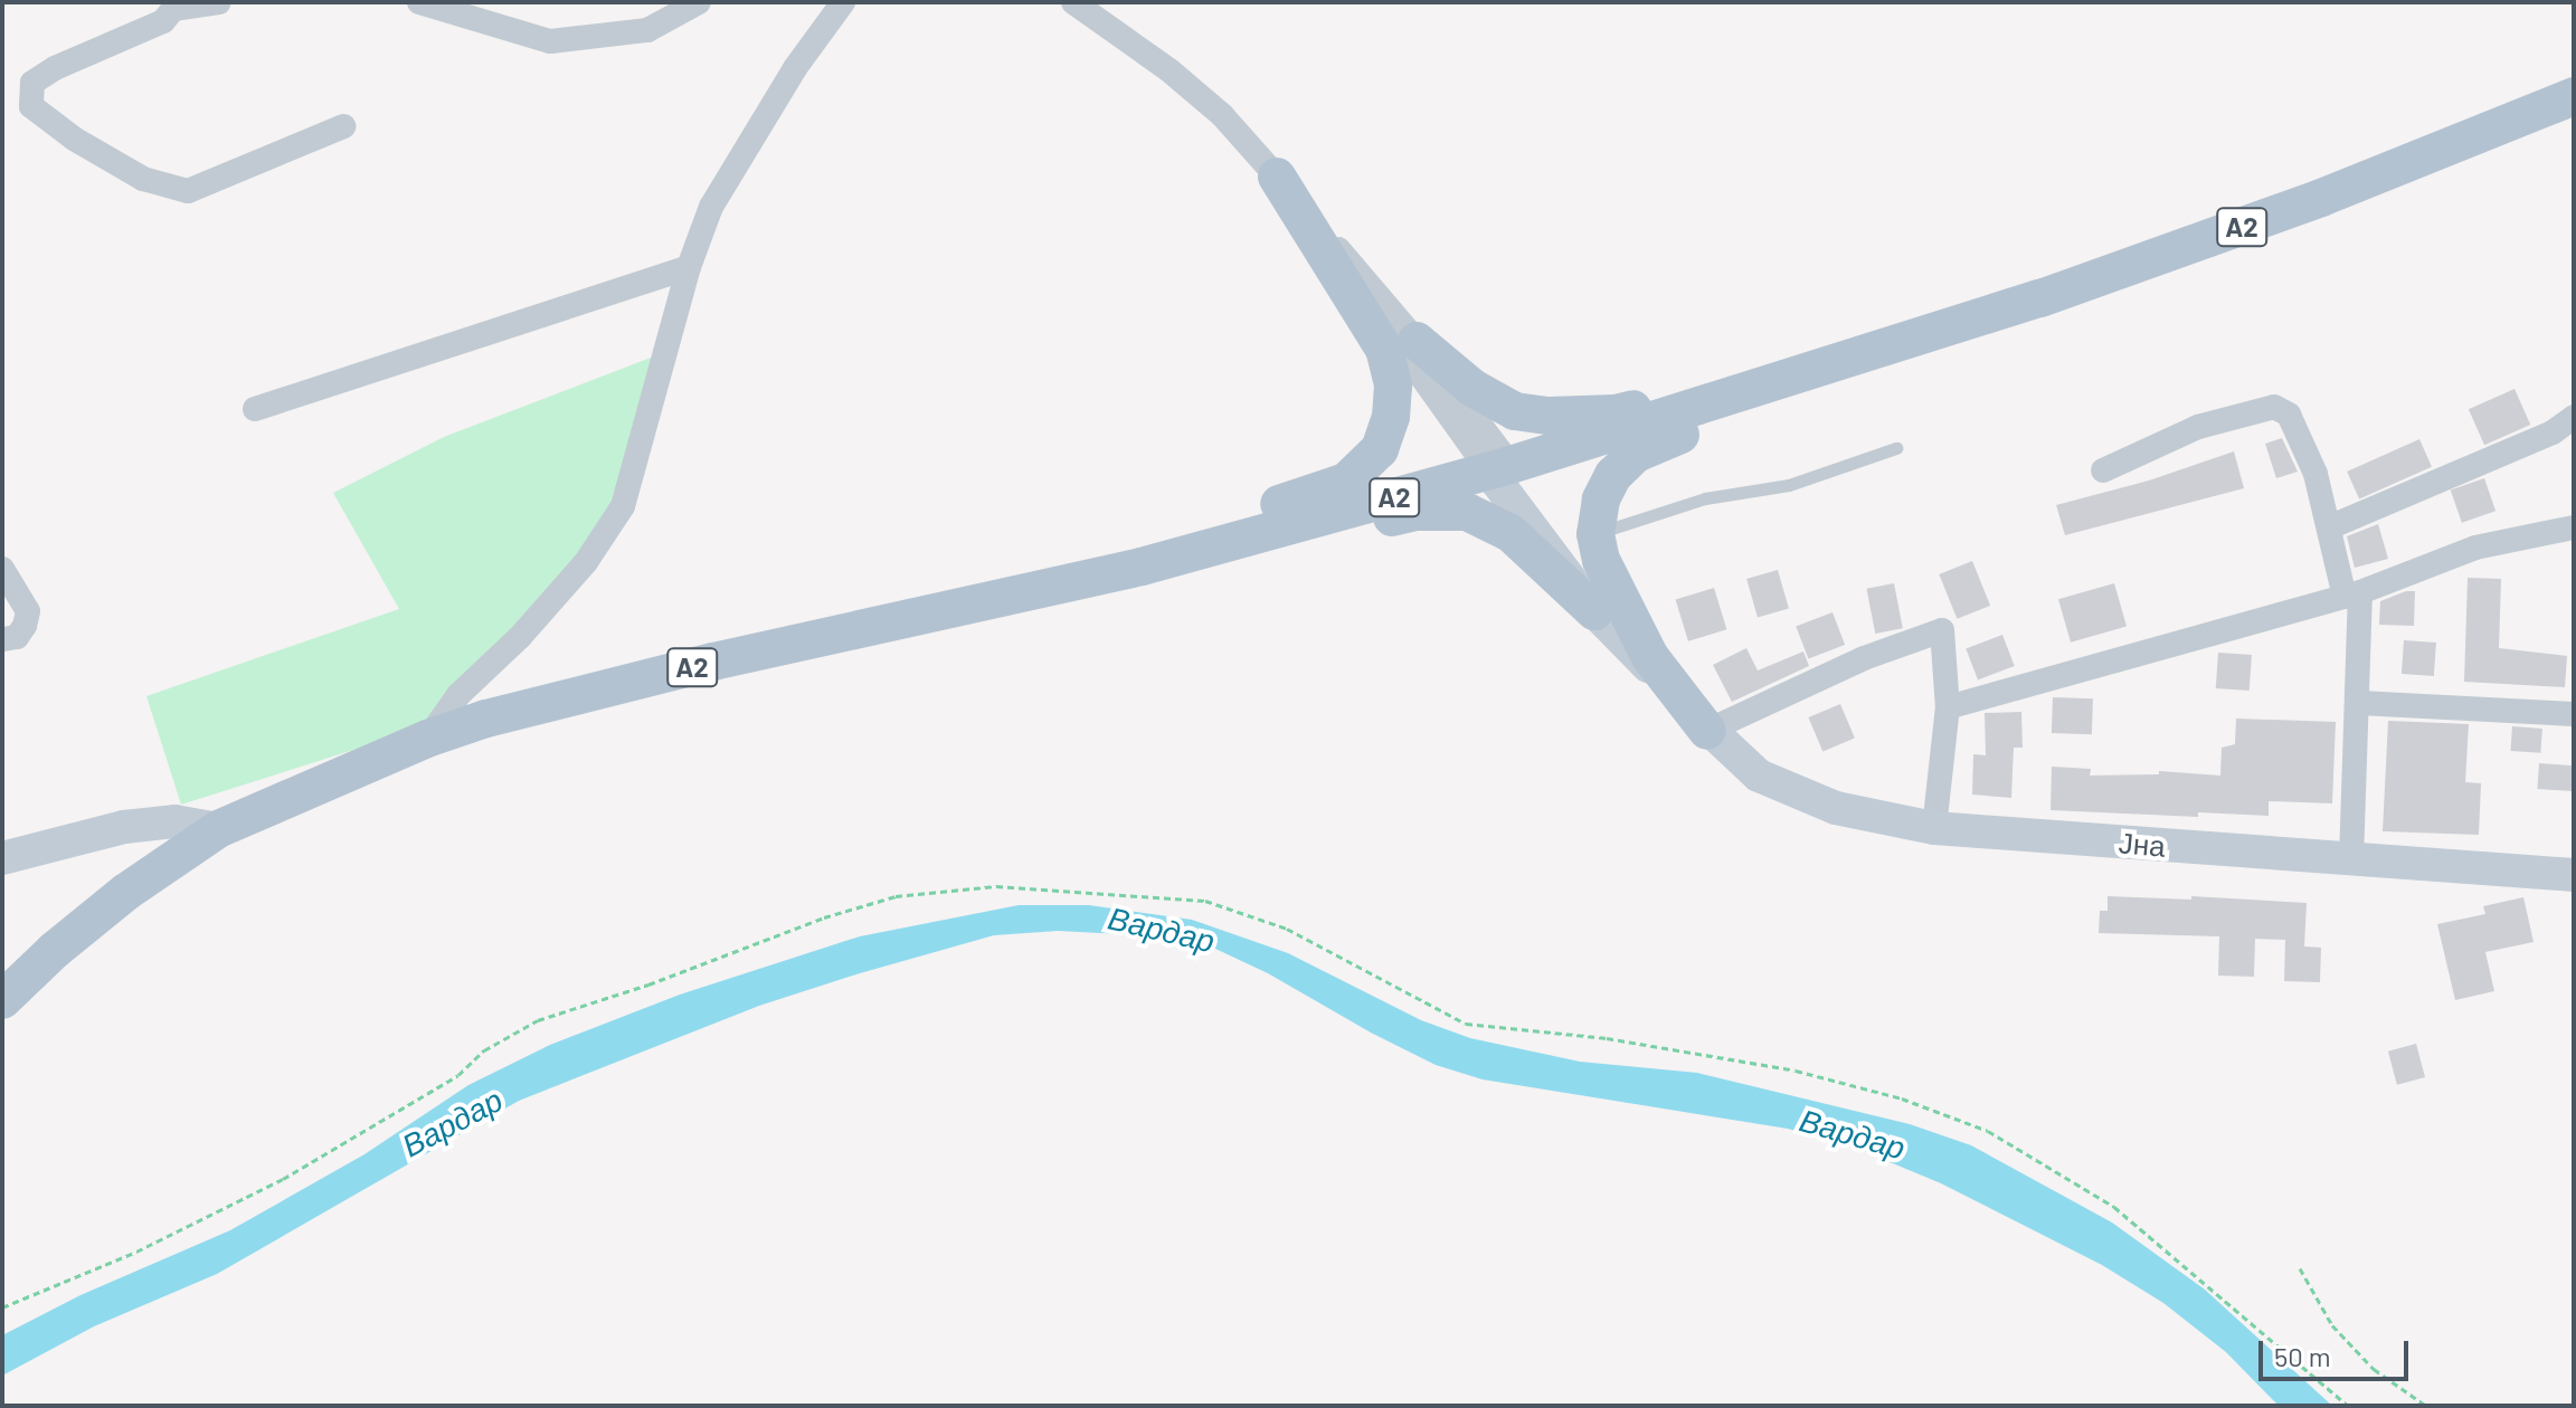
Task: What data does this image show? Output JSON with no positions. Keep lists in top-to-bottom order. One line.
{"streets":{"main road":["A2"],"street":["Јна"]},"water":["Вардар"],"scale_bar":"50 m"}
